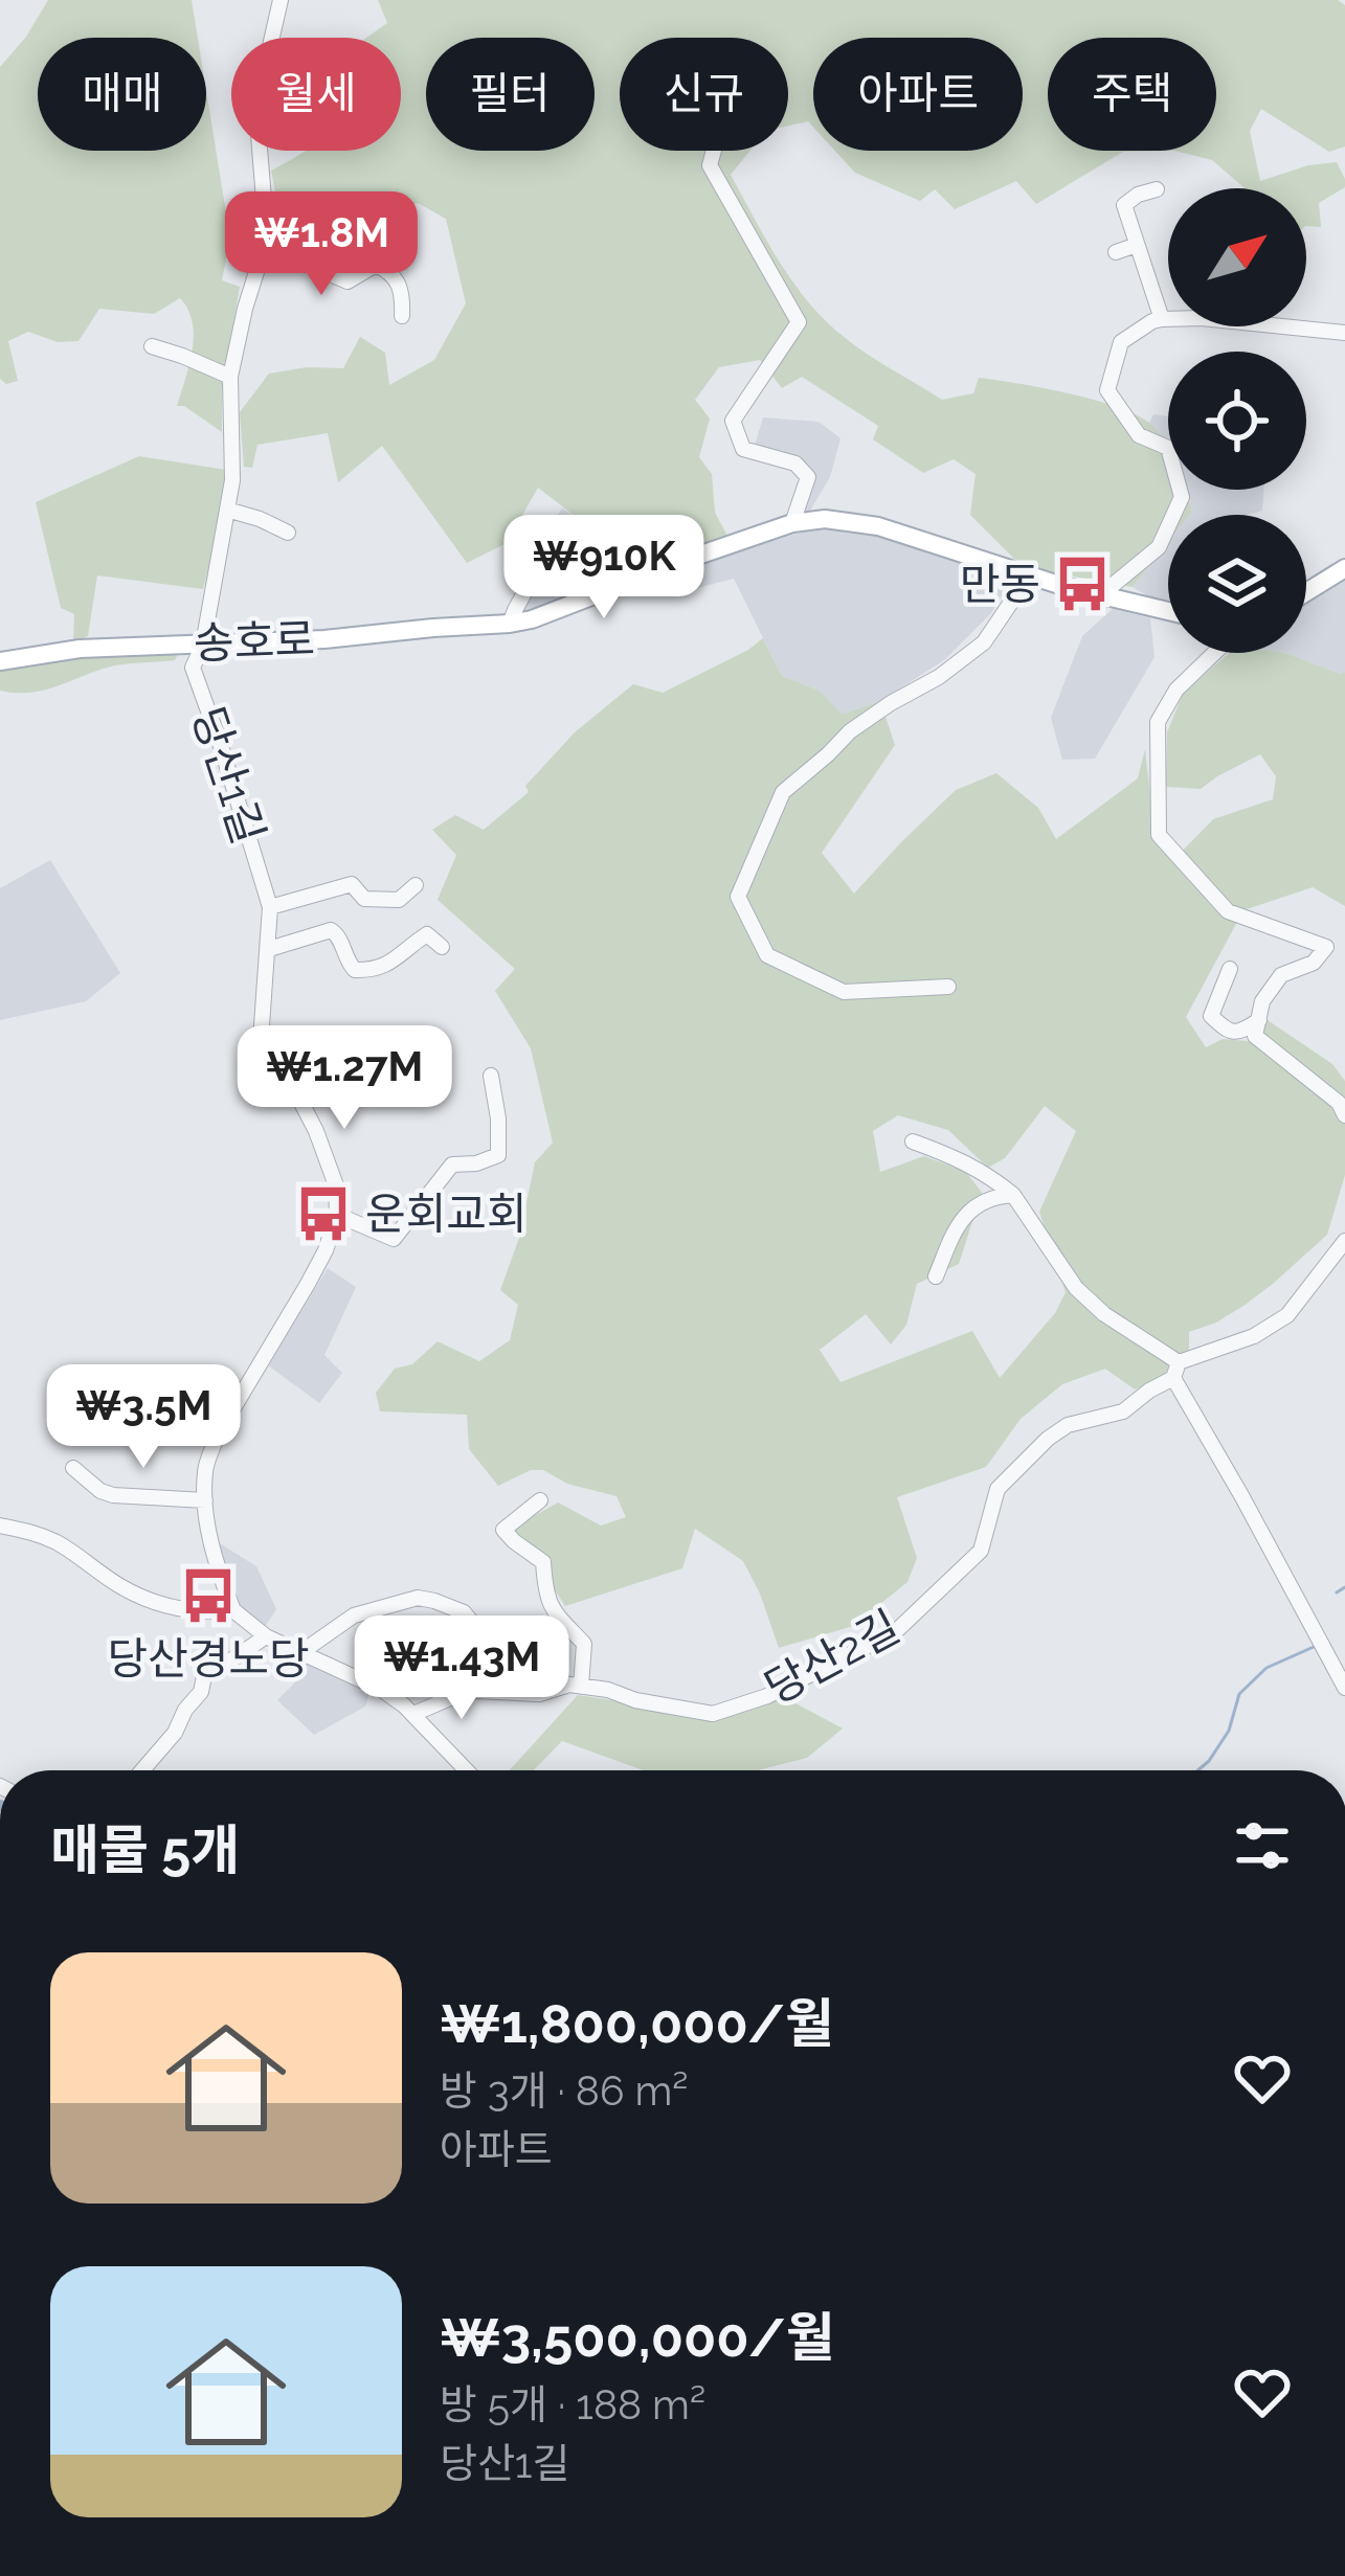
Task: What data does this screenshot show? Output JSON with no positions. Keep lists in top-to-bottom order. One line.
{"streets":{"main road":["송호로"],"street":["당산1길","당산2길"]},"crossings":[["송호로","당산1길"]],"places":{"bus stop":["만동","운회교회","당산경노당"]},"north":"top right","page":{"chip":["매매","월세","필터","신규","아파트","주택"],"price":["₩1.8M","₩910K","₩1.27M","₩3.5M","₩1.43M"],"heading":"매물 5개","list":[{"name":"₩1,800,000/월","note":"방 3개 · 86 m² · 아파트"},{"name":"₩3,500,000/월","note":"방 5개 · 188 m² · 당산1길"}]}}
